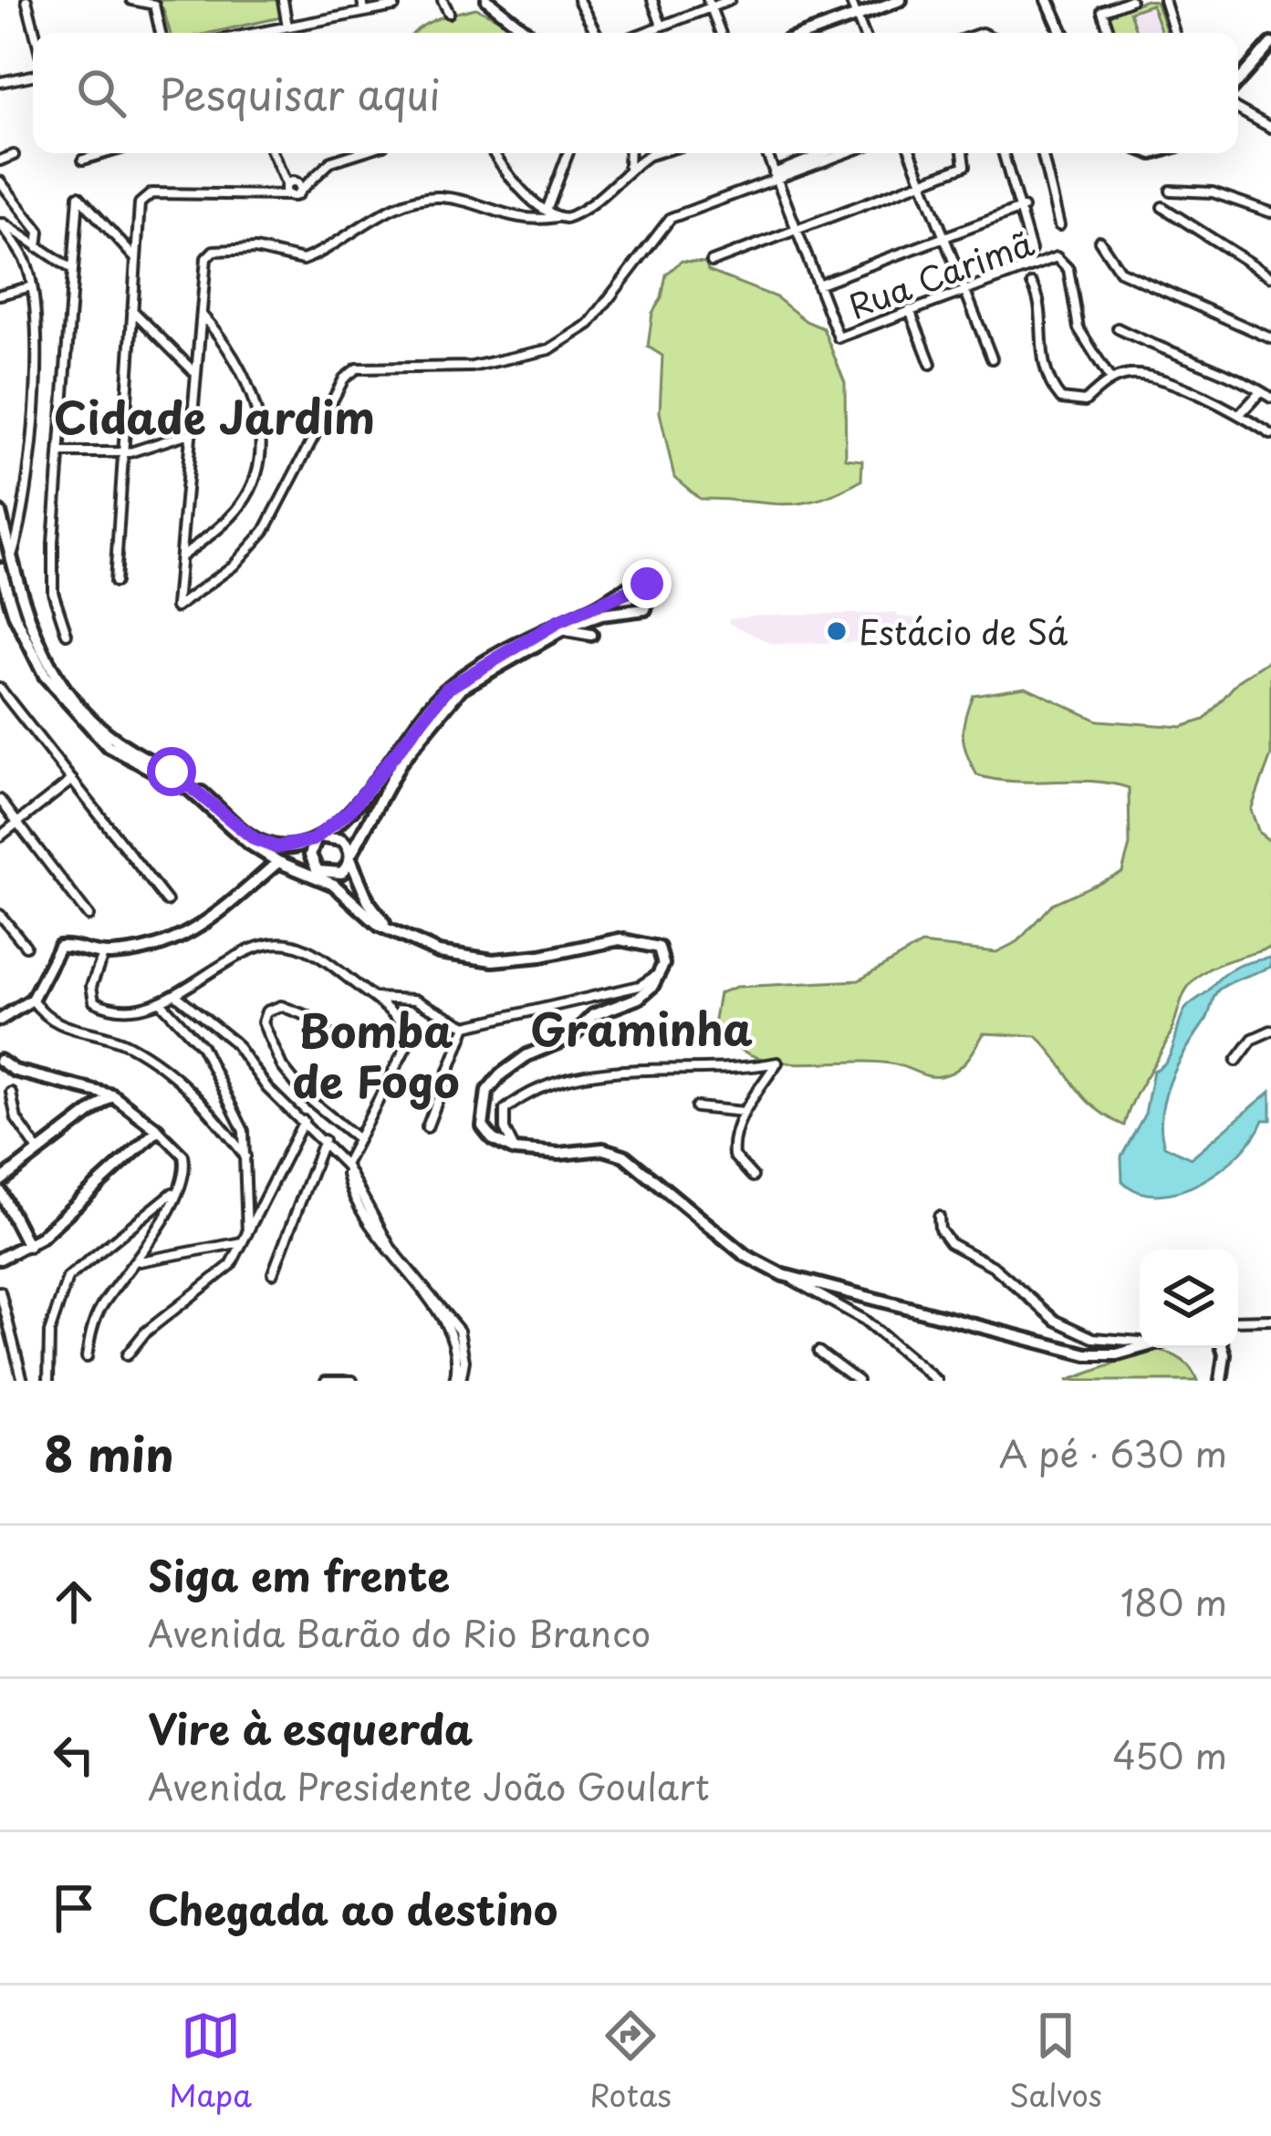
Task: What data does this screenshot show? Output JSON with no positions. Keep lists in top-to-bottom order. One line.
{"streets":{"street":["Rua Carimã"]},"districts":["Cidade Jardim","Graminha","Bomba de Fogo"],"places":["Estácio de Sá"],"page":{"search":"Pesquisar aqui","heading":["8 min","A pé · 630 m"],"list":[["Siga em frente","Avenida Barão do Rio Branco","180 m"],["Vire à esquerda","Avenida Presidente João Goulart","450 m"],"Chegada ao destino"],"nav":["Mapa","Rotas","Salvos"]}}
